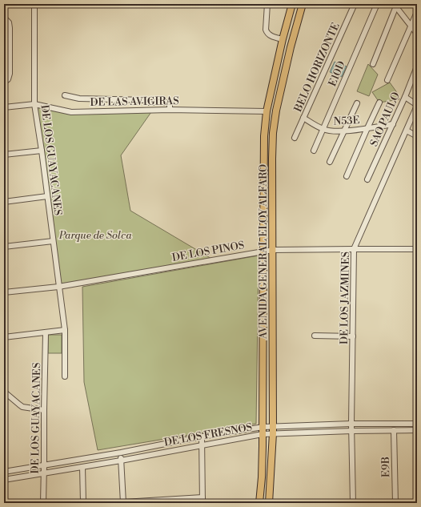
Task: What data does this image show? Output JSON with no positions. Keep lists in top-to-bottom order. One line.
{"streets":{"main road":["AVENIDA GENERAL ELOY ALFARO"],"street":["BELO HORIZONTE","E10D","DE LAS AVIGIRAS","SAO PAULO","N53E","DE LOS GUAYACANES","DE LOS PINOS","DE LOS JAZMINES","DE LOS FRESNOS","E9B"]},"crossings":[["BELO HORIZONTE","N53E"],["E10D","N53E"],["DE LAS AVIGIRAS","DE LOS GUAYACANES"],["DE LAS AVIGIRAS","AVENIDA GENERAL ELOY ALFARO"],["SAO PAULO","N53E"],["DE LOS GUAYACANES","DE LOS PINOS"],["DE LOS GUAYACANES","DE LOS FRESNOS"],["DE LOS PINOS","AVENIDA GENERAL ELOY ALFARO"],["DE LOS PINOS","DE LOS JAZMINES"],["AVENIDA GENERAL ELOY ALFARO","DE LOS FRESNOS"],["DE LOS JAZMINES","DE LOS FRESNOS"],["DE LOS FRESNOS","E9B"]],"parks":["Parque de Solca"]}
